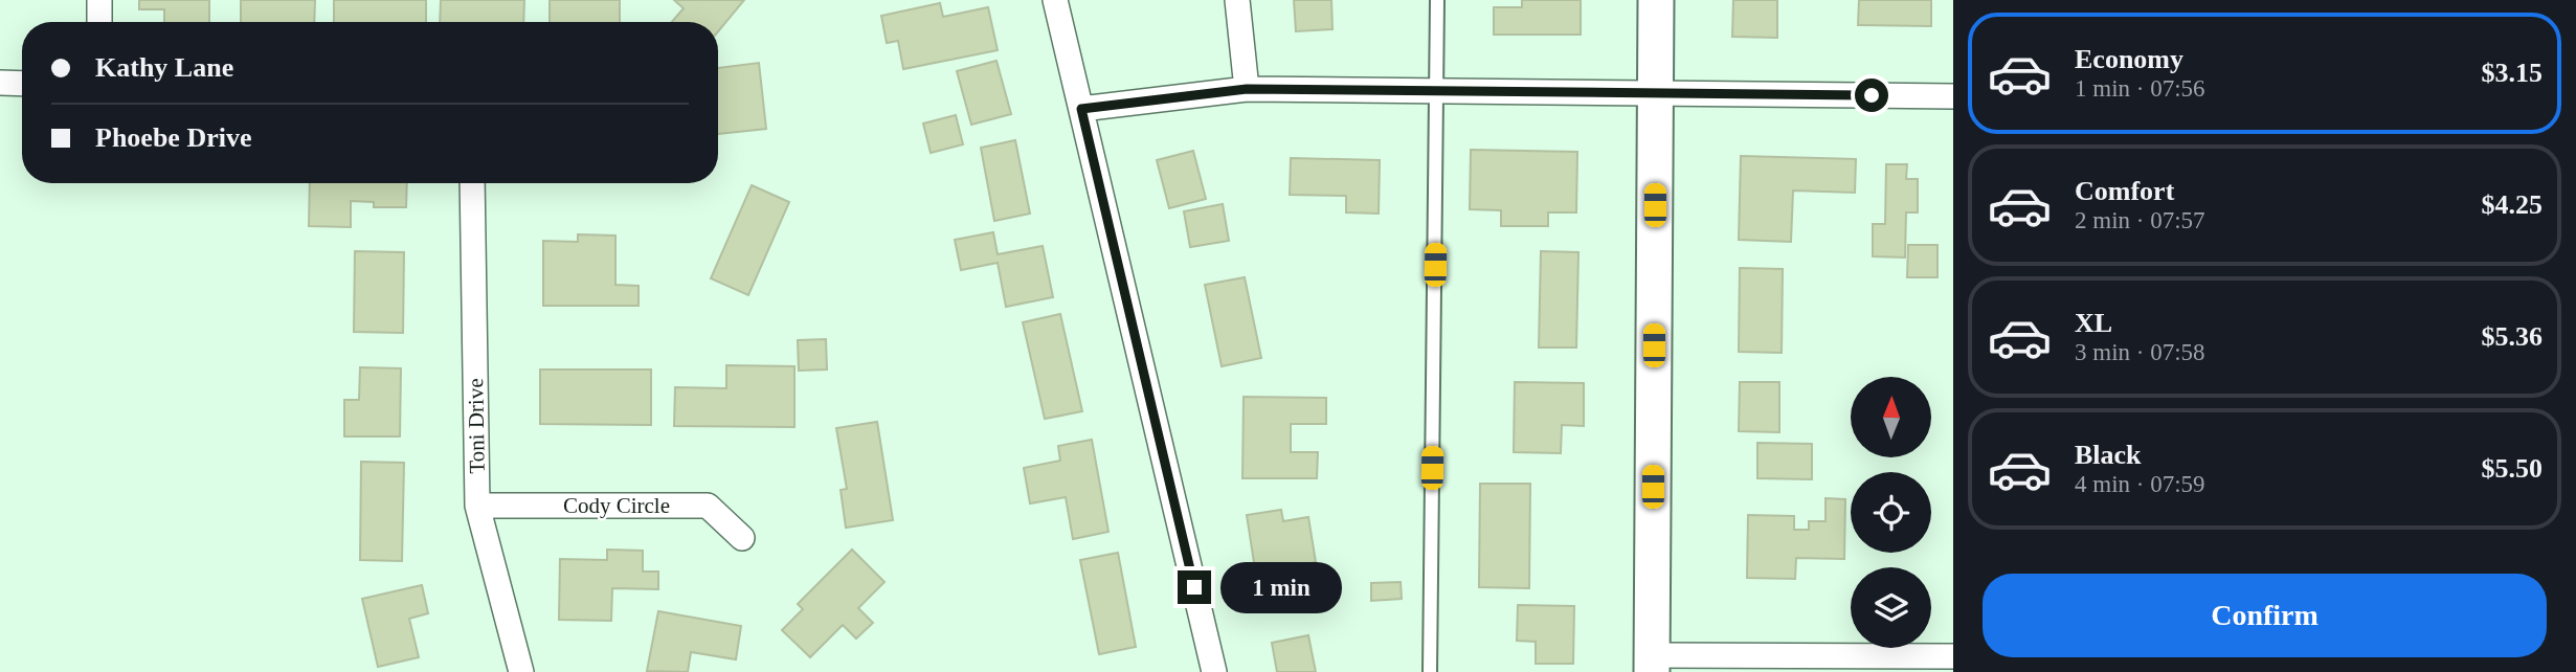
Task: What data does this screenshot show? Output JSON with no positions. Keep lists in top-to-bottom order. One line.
{"streets":{"street":["Toni Drive","Cody Circle"]},"crossings":[["Toni Drive","Cody Circle"]],"north":"top","page":{"list":[{"name":"Economy","note":"1 min · 07:56","value":"$3.15"},{"name":"Comfort","note":"2 min · 07:57","value":"$4.25"},{"name":"XL","note":"3 min · 07:58","value":"$5.36"},{"name":"Black","note":"4 min · 07:59","value":"$5.50"}],"banner":["Kathy Lane","Phoebe Drive"],"buttons":"Confirm","bubble":"1 min"}}
